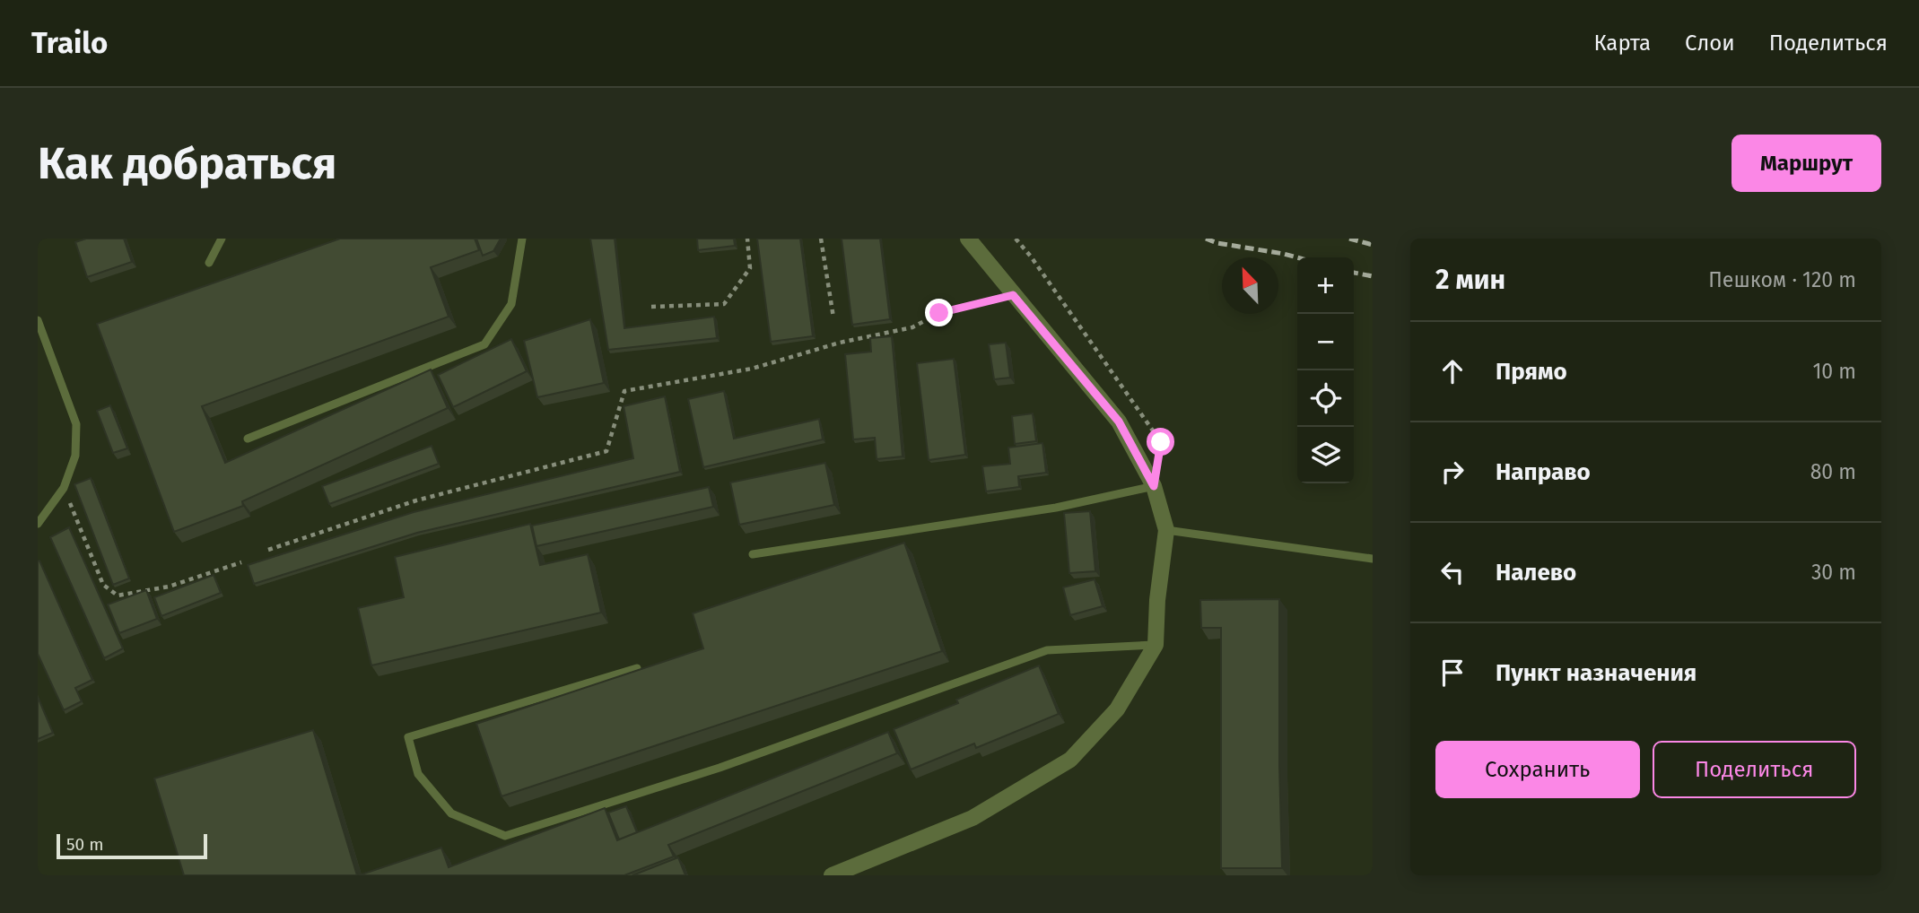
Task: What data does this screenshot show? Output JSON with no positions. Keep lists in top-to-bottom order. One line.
{"scale_bar":"50 m","north":"top left","page":{"header":"Trailo","nav":["Карта","Слои","Поделиться"],"buttons":["Маршрут",["Сохранить","Поделиться"]],"title":"Как добраться","heading":["2 мин","Пешком · 120 m"],"map_buttons":["+","−"],"list":[["Прямо","10 m"],["Направо","80 m"],["Налево","30 m"],"Пункт назначения"],"scale":"50 m"}}
